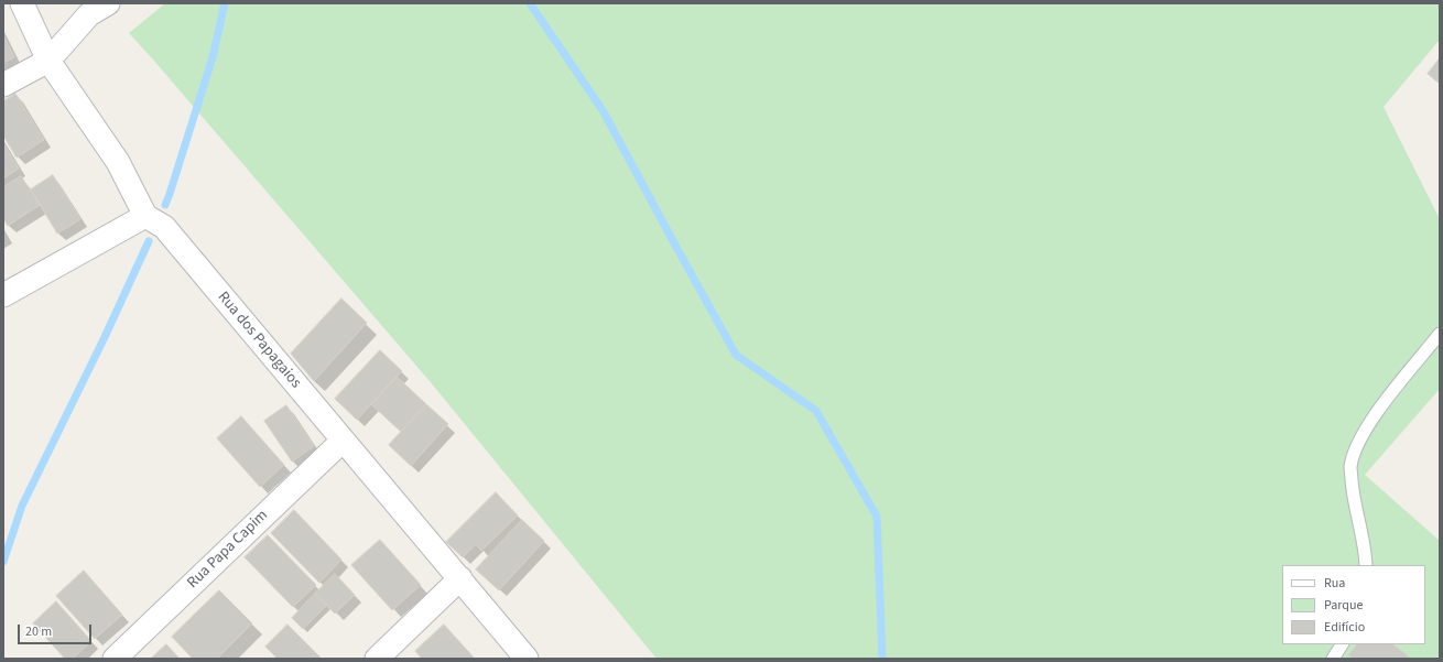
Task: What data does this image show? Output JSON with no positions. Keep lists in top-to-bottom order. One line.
{"streets":{"street":["Rua dos Papagaios","Rua Papa Capim"]},"crossings":[["Rua dos Papagaios","Rua Papa Capim"]],"legend":["Rua","Parque","Edifício"],"scale_bar":"20 m"}
